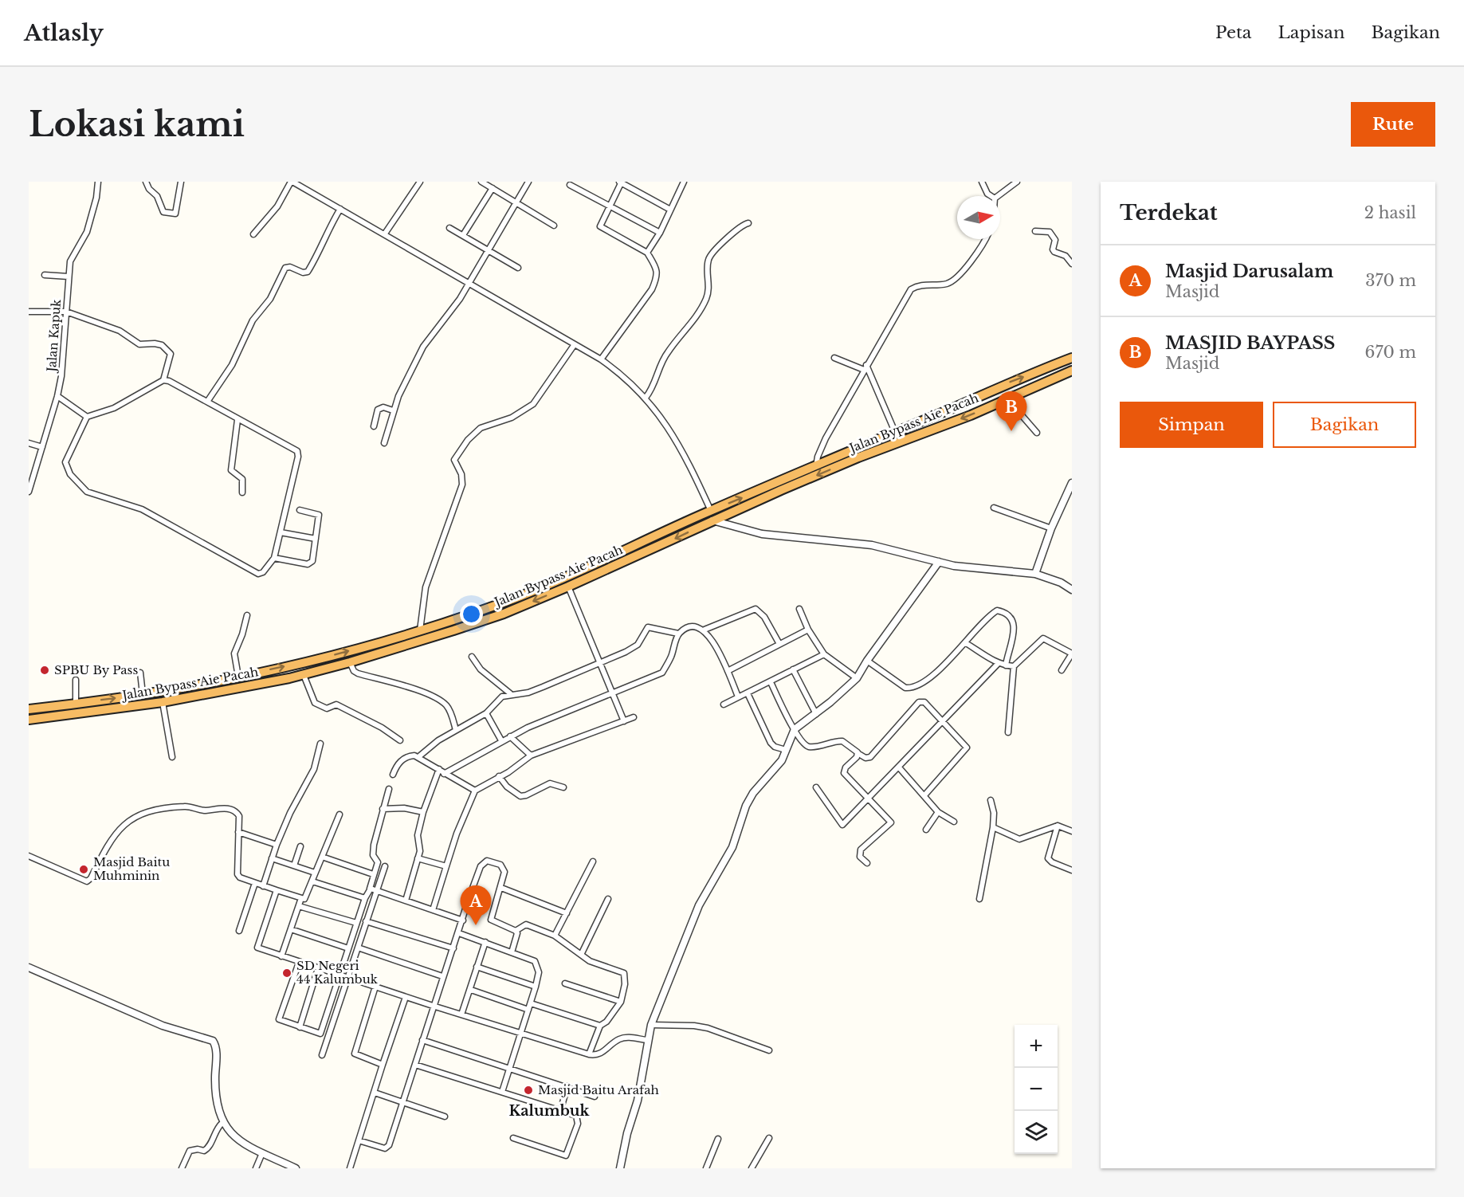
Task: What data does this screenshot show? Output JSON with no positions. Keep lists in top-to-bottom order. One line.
{"streets":{"highway":["Jalan Bypass Aie Pacah"],"street":["Jalan Kapuk"]},"districts":["Kalumbuk"],"places":["SPBU By Pass","Masjid Baitu Muhminin","SD Negeri 44 Kalumbuk","Masjid Baitu Arafah"],"north":"right","page":{"header":"Atlasly","nav":["Peta","Lapisan","Bagikan"],"buttons":["Rute",["Simpan","Bagikan"]],"title":"Lokasi kami","heading":["Terdekat","2 hasil"],"list":[{"mark":"A","name":"Masjid Darusalam","note":"Masjid","value":"370 m"},{"mark":"B","name":"MASJID BAYPASS","note":"Masjid","value":"670 m"}],"pins":["B","A"],"map_buttons":["+","−"]}}
